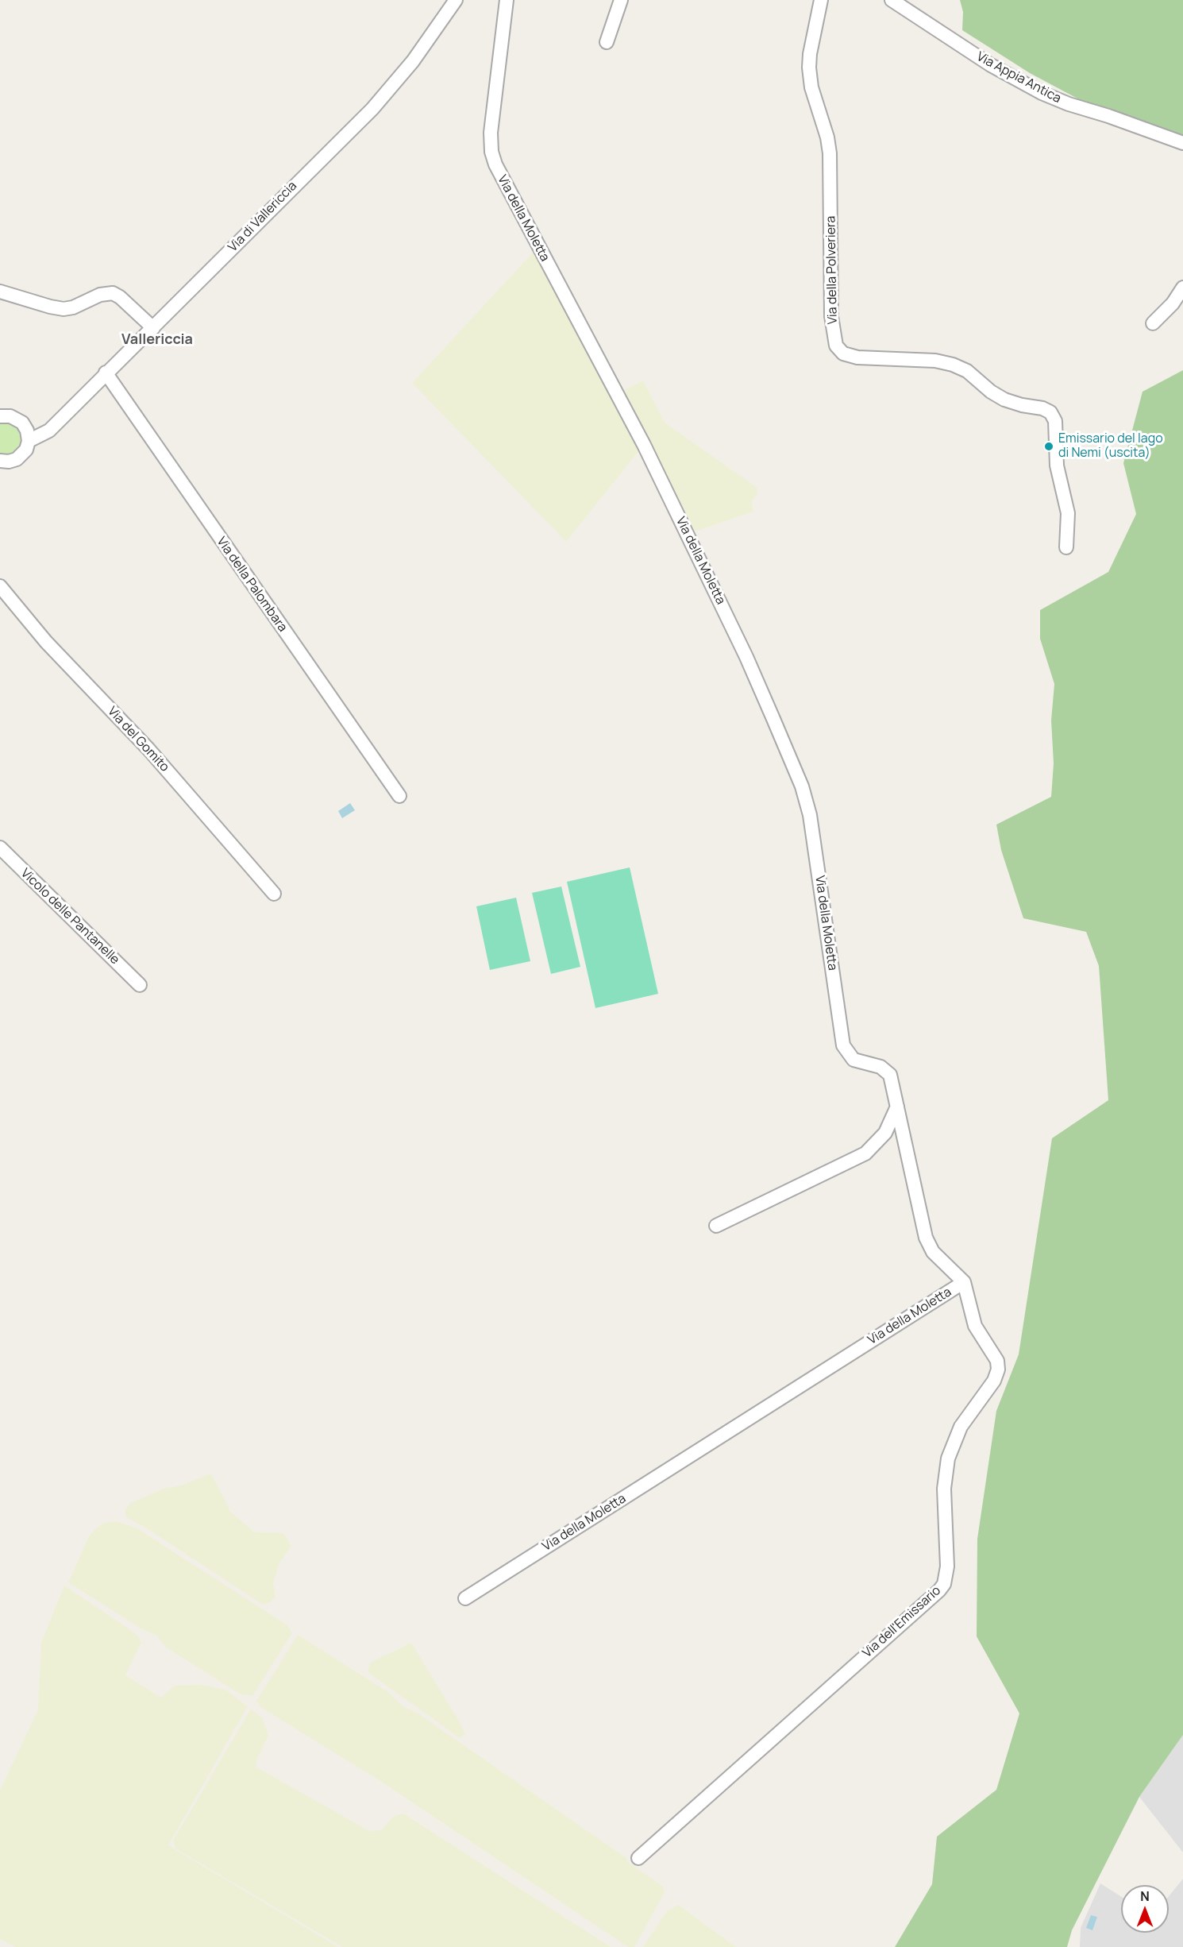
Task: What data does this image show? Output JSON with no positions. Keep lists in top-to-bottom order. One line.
{"streets":{"street":["Via Appia Antica","Via di Vallericcia","Via della Moletta","Via della Polveriera","Via della Palombara","Via del Gomito","Vicolo delle Pantanelle","Via dell'Emissario"]},"crossings":[["Via di Vallericcia","Via della Palombara"],["Via della Moletta","Via dell'Emissario"]],"districts":["Vallericcia"],"places":["Emissario del lago di Nemi (uscita)"],"north":"top"}
